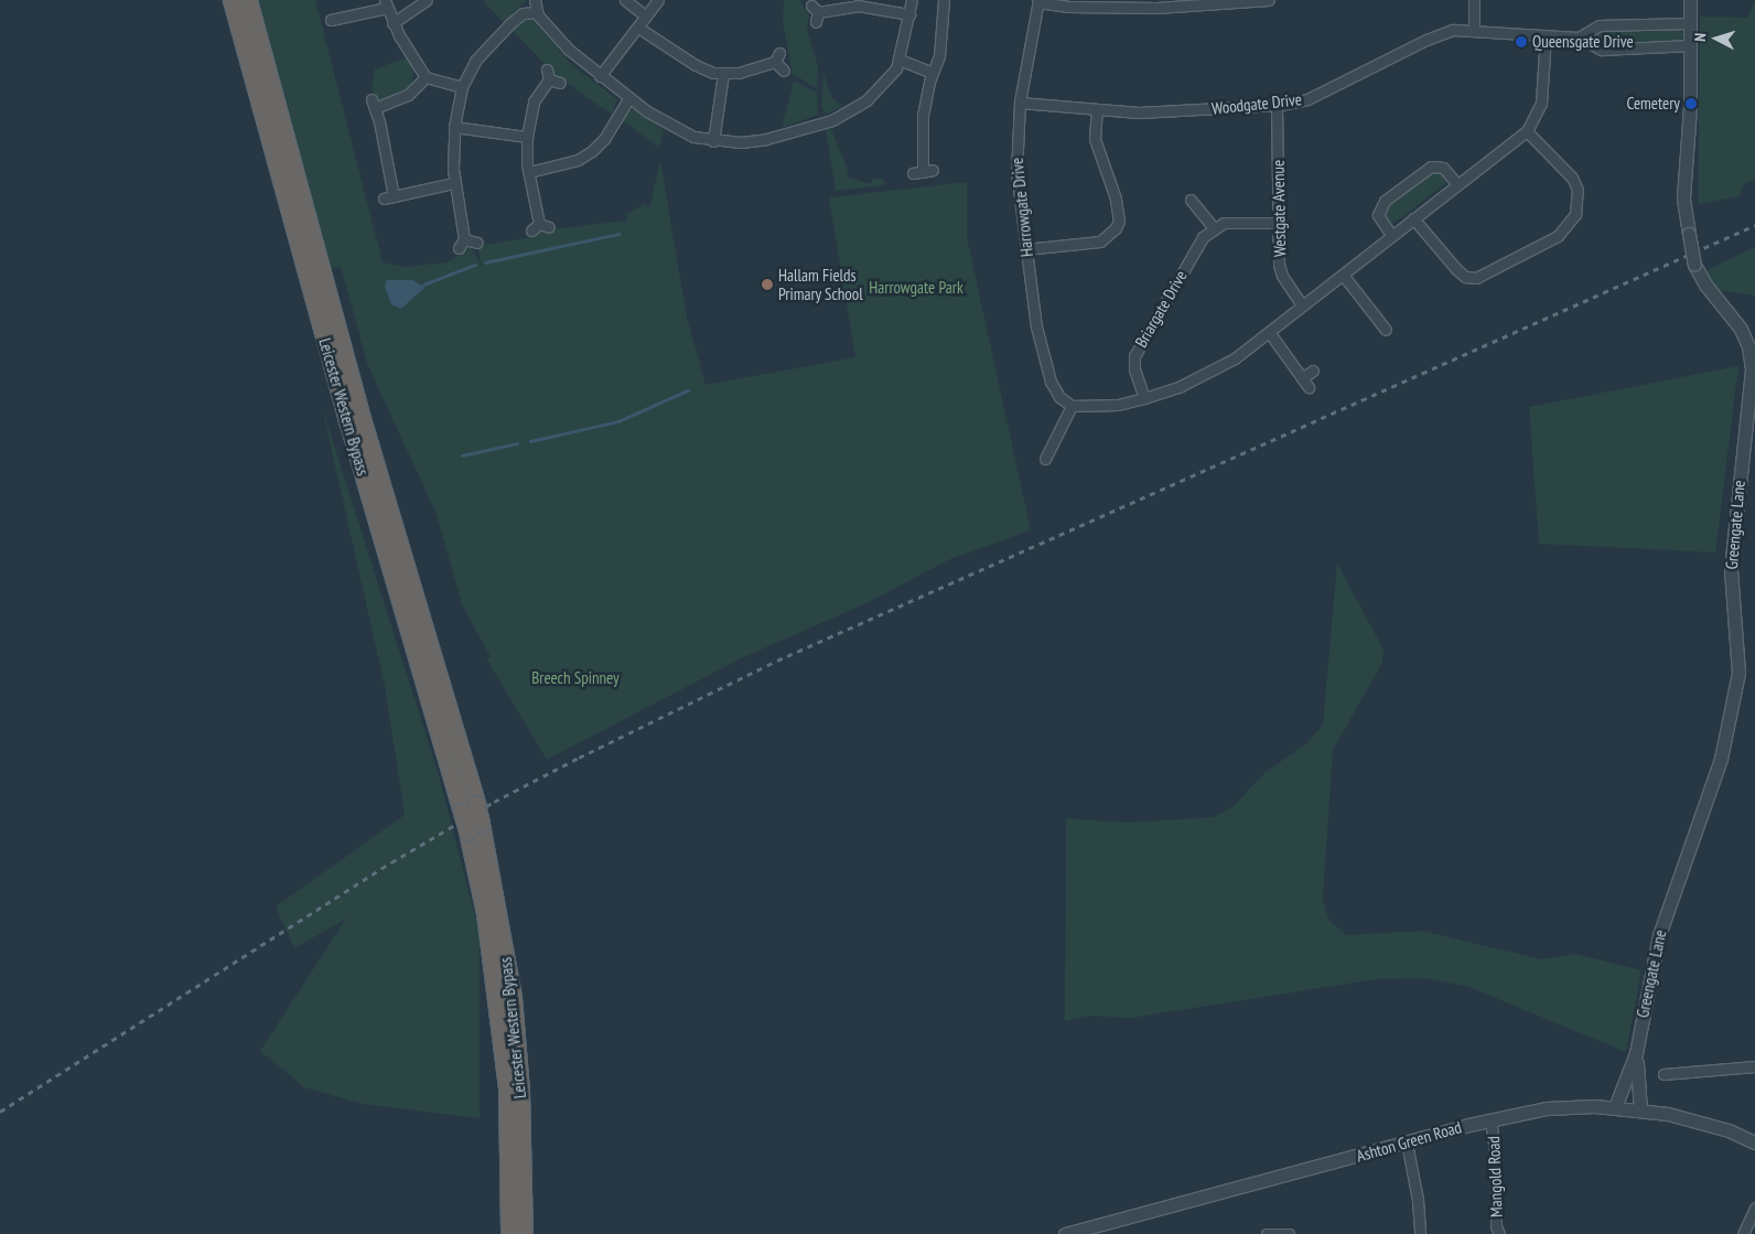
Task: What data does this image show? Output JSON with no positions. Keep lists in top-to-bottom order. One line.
{"streets":{"highway":["Leicester Western Bypass"],"street":["Woodgate Drive","Harrowgate Drive","Westgate Avenue","Briargate Drive","Greengate Lane","Ashton Green Road","Mangold Road"]},"crossings":[["Woodgate Drive","Harrowgate Drive"],["Woodgate Drive","Westgate Avenue"],["Woodgate Drive","Greengate Lane"],["Greengate Lane","Ashton Green Road"],["Ashton Green Road","Mangold Road"]],"parks":["Harrowgate Park","Breech Spinney"],"places":["Queensgate Drive","Cemetery","Hallam Fields Primary School"],"north":"left"}
